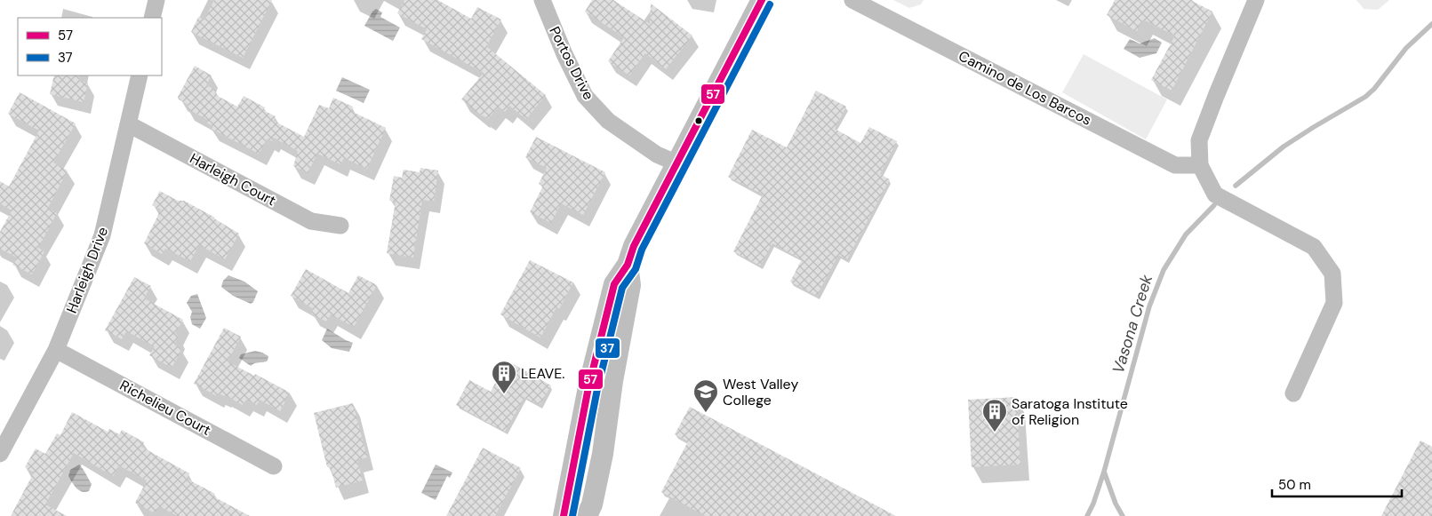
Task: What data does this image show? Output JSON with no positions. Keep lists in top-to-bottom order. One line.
{"streets":{"street":["Portos Drive","Camino de Los Barcos","Harleigh Court","Harleigh Drive","Richelieu Court"]},"crossings":[["Harleigh Court","Harleigh Drive"],["Harleigh Drive","Richelieu Court"]],"water":["Vasona Creek"],"places":{"building":["LEAVE.","Saratoga Institute of Religion"],"school or university":["West Valley College"]},"lines":["transit line 57","transit line 37"],"legend":["57","37"],"scale_bar":"50 m"}
